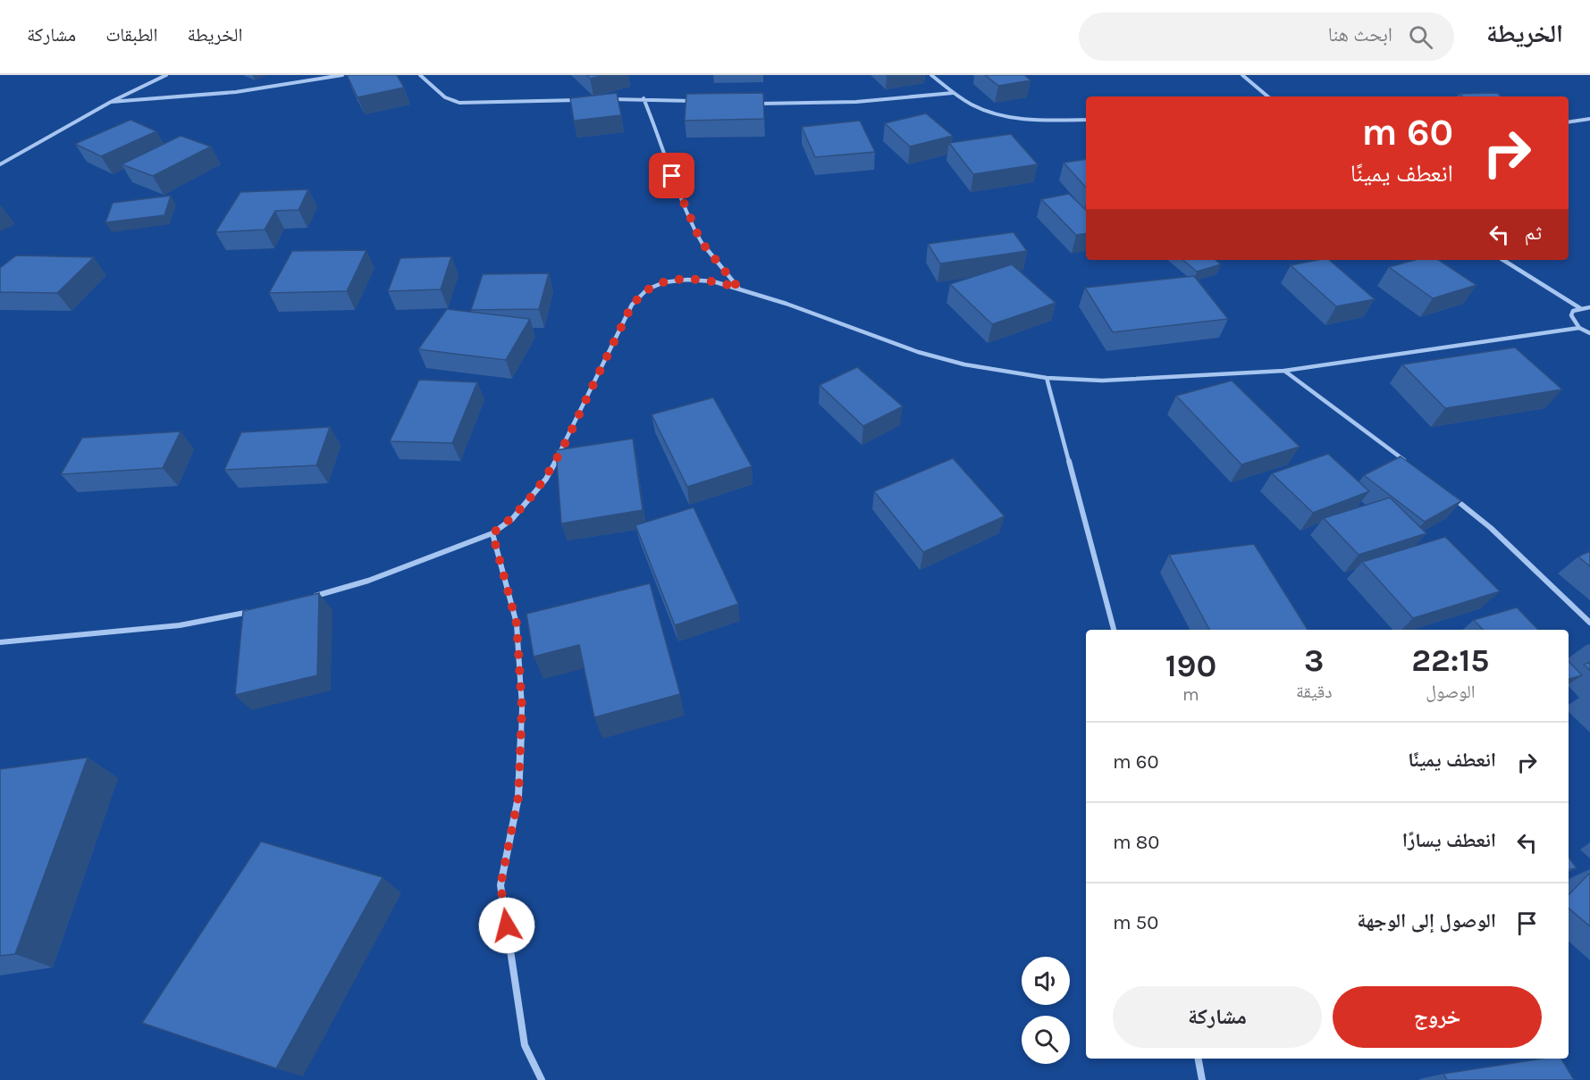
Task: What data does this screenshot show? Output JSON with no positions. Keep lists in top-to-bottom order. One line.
{"page":{"header":"الخريطة","search":"ابحث هنا","nav":["الخريطة","الطبقات","مشاركة"],"turn":["60 m","انعطف يمينًا"],"then":"ثم","eta":["22:15","الوصول","3","دقيقة","190","m"],"list":[{"name":"انعطف يمينًا","value":"60 m"},{"name":"انعطف يسارًا","value":"80 m"},{"name":"الوصول إلى الوجهة","value":"50 m"}],"buttons":["خروج","مشاركة"]}}
